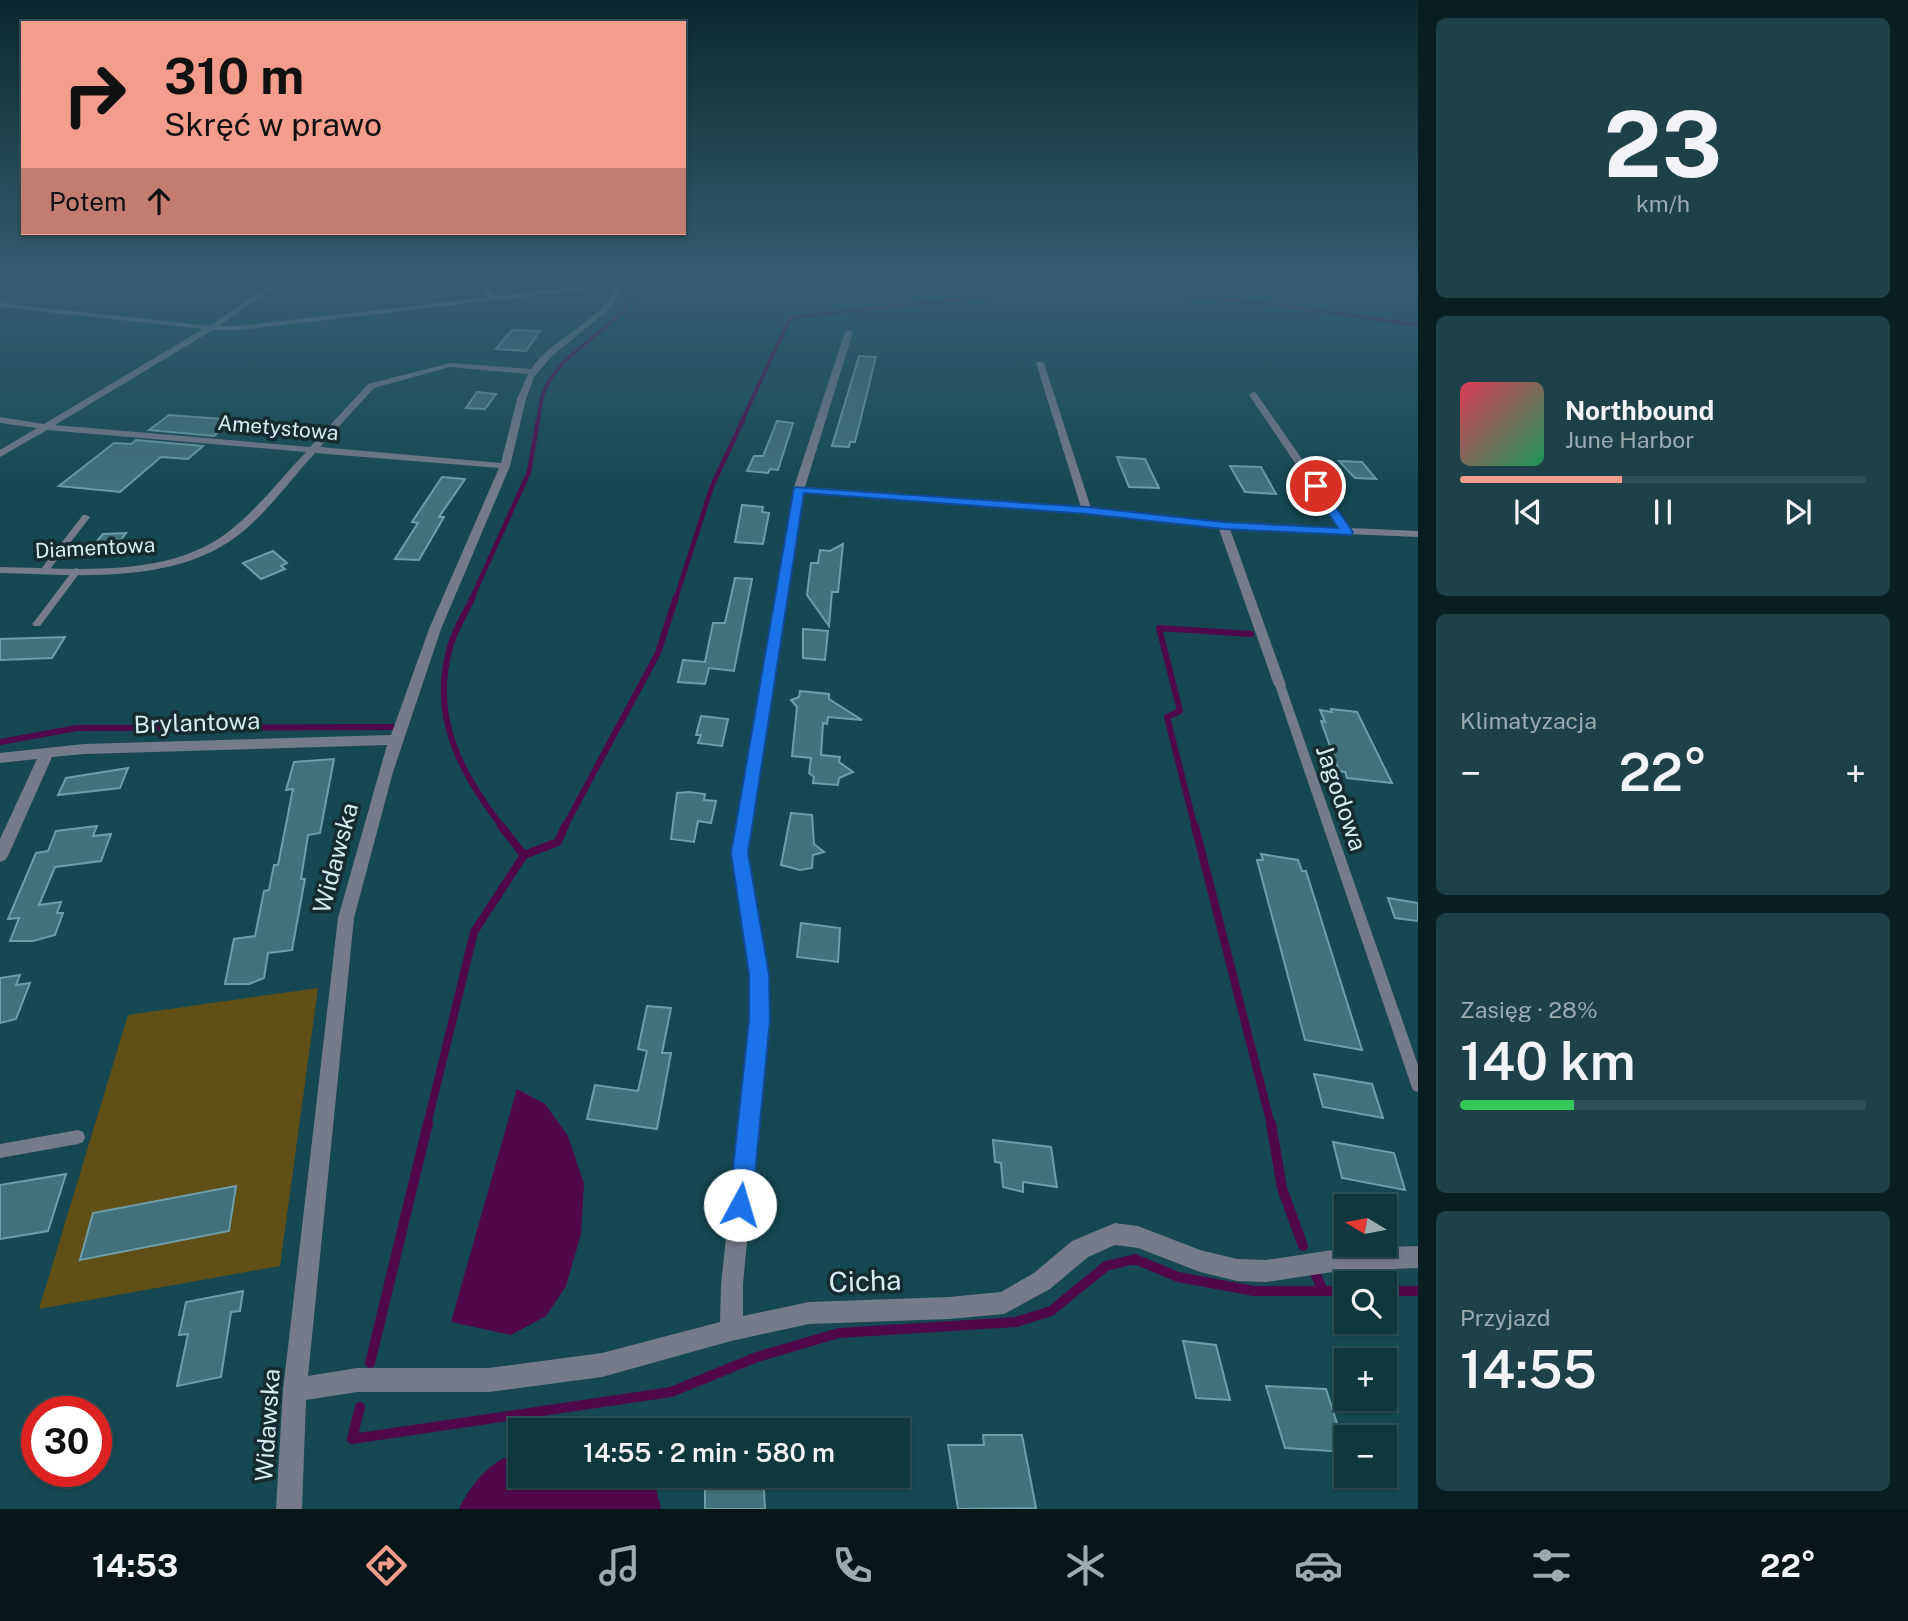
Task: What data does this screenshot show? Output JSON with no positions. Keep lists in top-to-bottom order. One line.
{"streets":{"street":["Ametystowa","Diamentowa","Brylantowa","Jagodowa","Widawska","Cicha"]},"crossings":[["Ametystowa","Diamentowa"],["Ametystowa","Widawska"],["Diamentowa","Widawska"],["Brylantowa","Widawska"],["Widawska","Cicha"]],"north":"left","page":{"tile":[["23","km/h"],"Klimatyzacja",["Zasięg · 28%","140 km"],["Przyjazd","14:55"]],"turn":["310 m","Skręć w prawo"],"then":"Potem","song":["Northbound","June Harbor"],"heat":["−","22°","+"],"map_buttons":["+","−"],"limit":"30","trip":"14:55 · 2 min · 580 m","tabs":["14:53","22°"]}}
